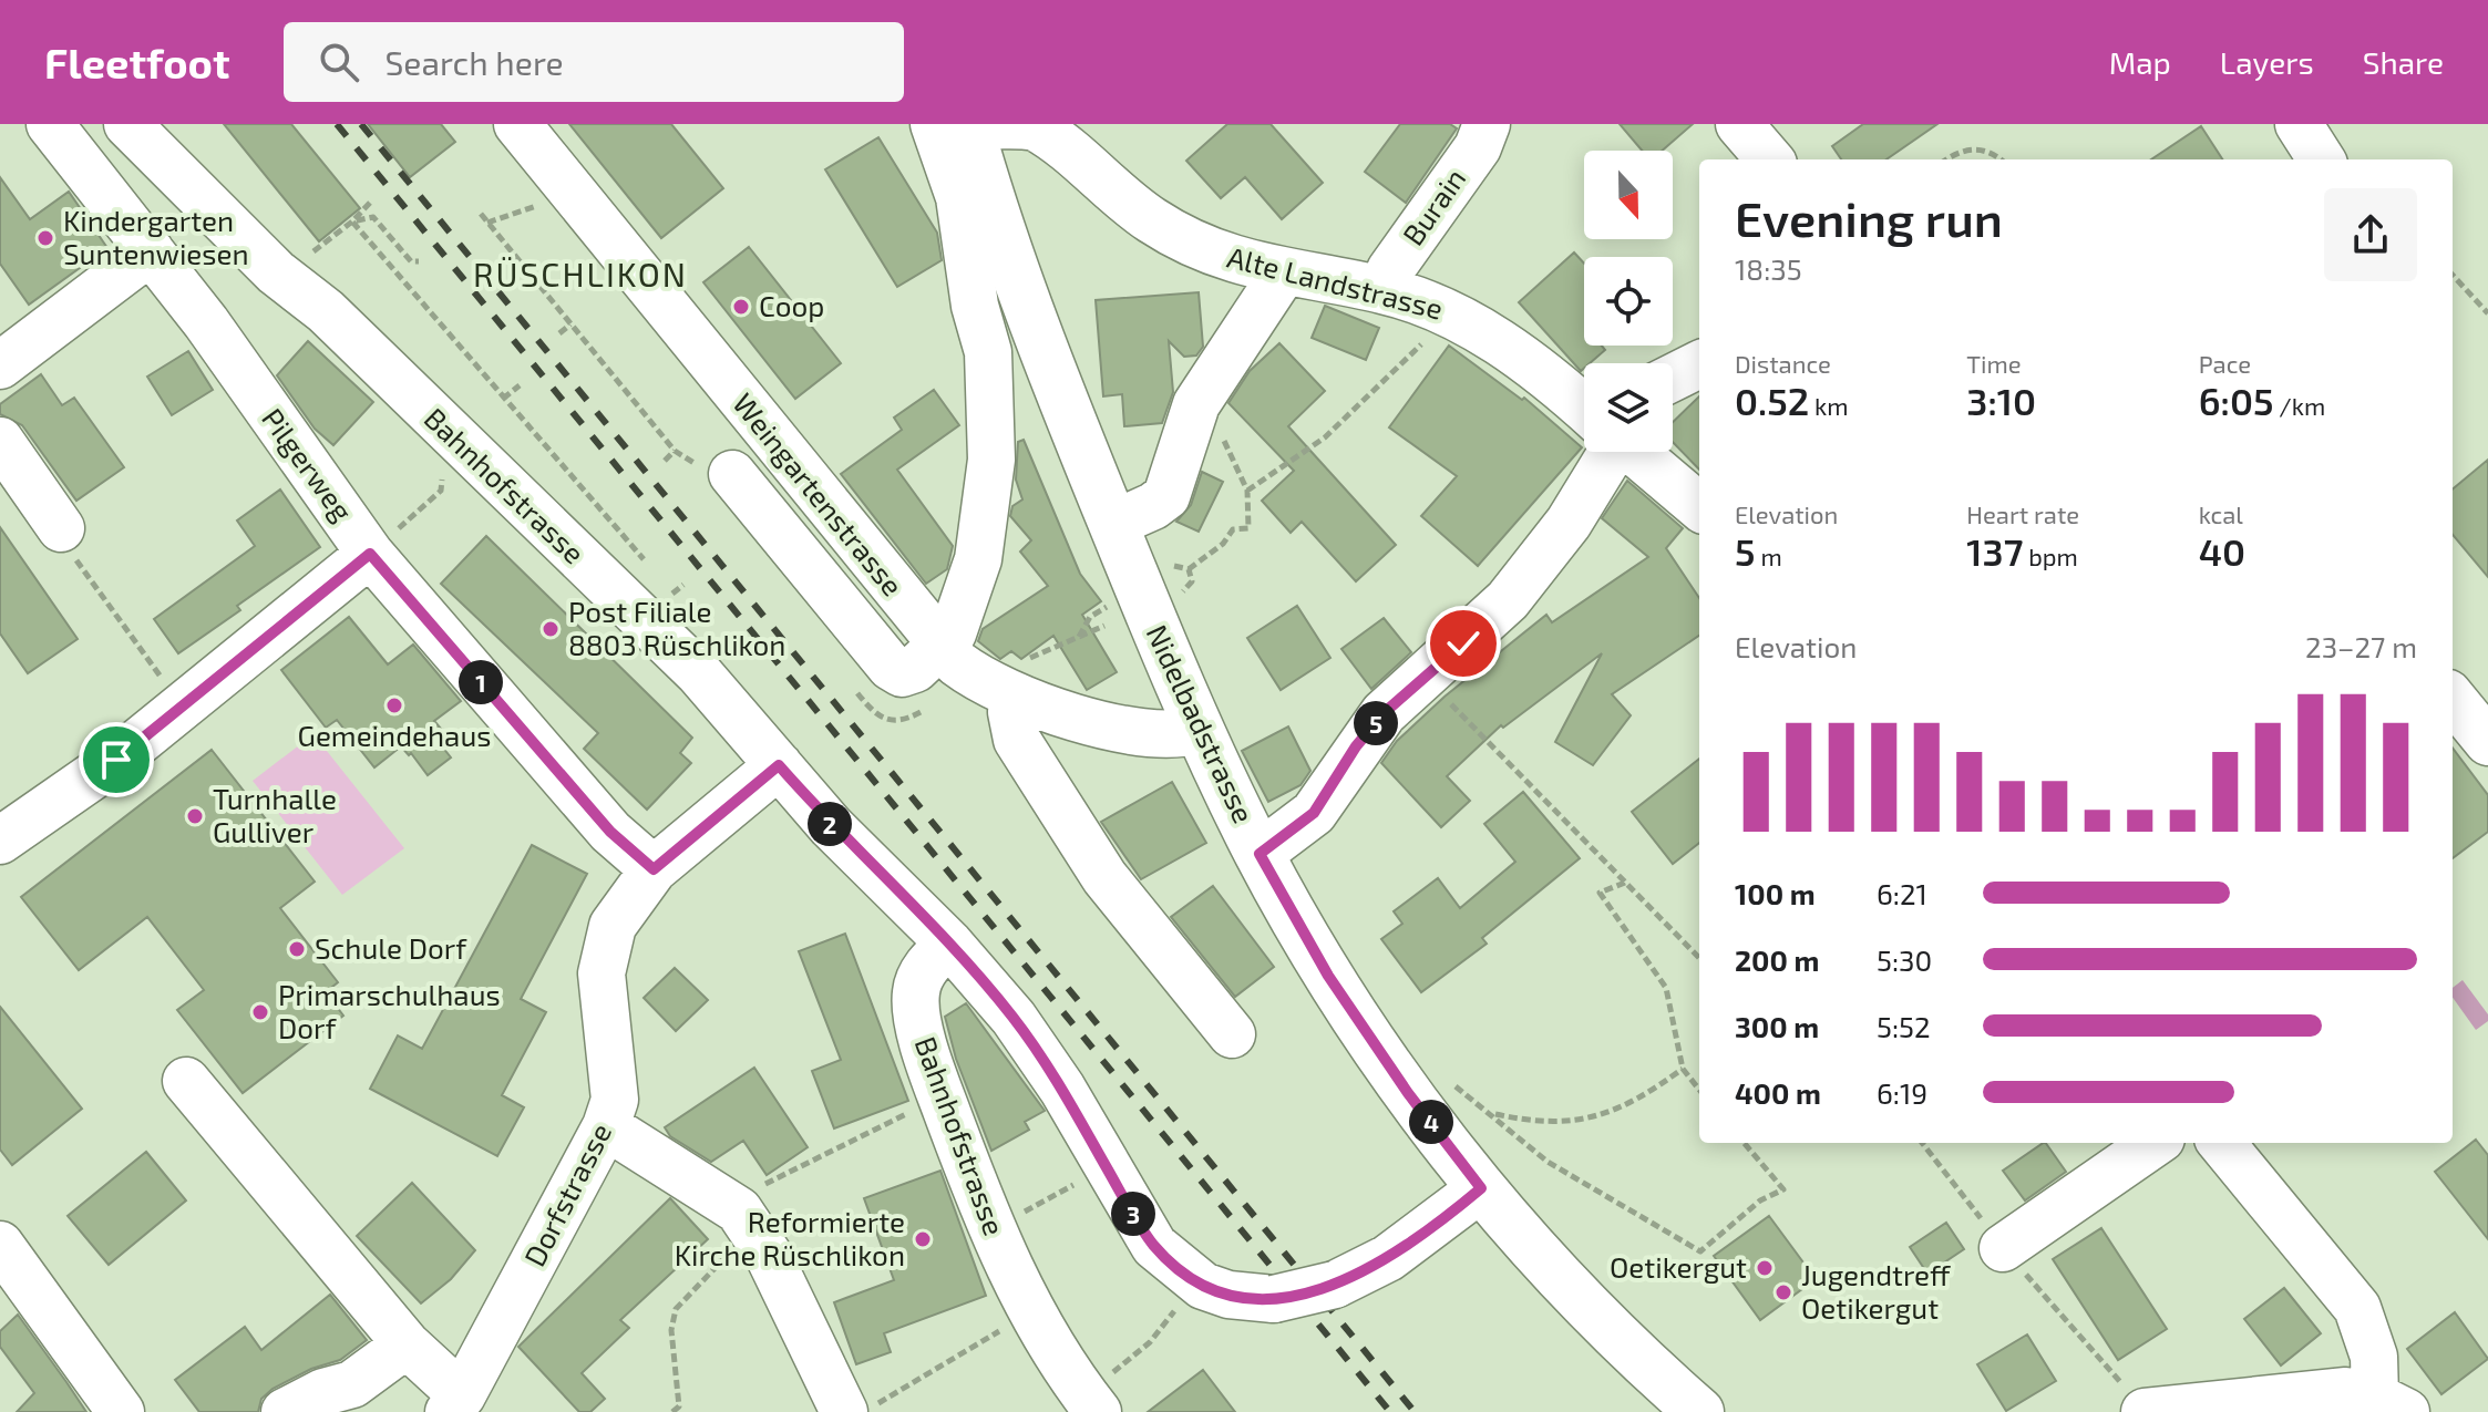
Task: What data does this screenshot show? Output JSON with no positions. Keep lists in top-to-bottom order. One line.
{"streets":{"main road":["Nidelbadstrasse"],"street":["Burain","Alte Landstrasse","Pilgerweg","Bahnhofstrasse","Weingartenstrasse","Dorfstrasse"]},"crossings":[["Burain","Alte Landstrasse"],["Alte Landstrasse","Nidelbadstrasse"],["Pilgerweg","Dorfstrasse"],["Bahnhofstrasse","Dorfstrasse"],["Weingartenstrasse","Nidelbadstrasse"]],"districts":["RÜSCHLIKON"],"places":["Kindergarten Suntenwiesen","Coop","Post Filiale 8803 Rüschlikon","Gemeindehaus","Turnhalle Gulliver","Schule Dorf","Primarschulhaus Dorf","Reformierte Kirche Rüschlikon","Oetikergut","Jugendtreff Oetikergut"],"north":"bottom","page":{"header":"Fleetfoot","search":"Search here","nav":["Map","Layers","Share"],"heading":["Evening run","18:35"],"stats":[["Distance","0.52 km"],["Time","3:10"],["Pace","6:05 /km"],["Elevation","5 m"],["Heart rate","137 bpm"],["kcal","40"]],"chart":["Elevation","23–27 m"],"pins":["1","5","2","4","3"],"list":[{"name":"100 m","note":"6:21"},{"name":"200 m","note":"5:30"},{"name":"300 m","note":"5:52"},{"name":"400 m","note":"6:19"}]}}
